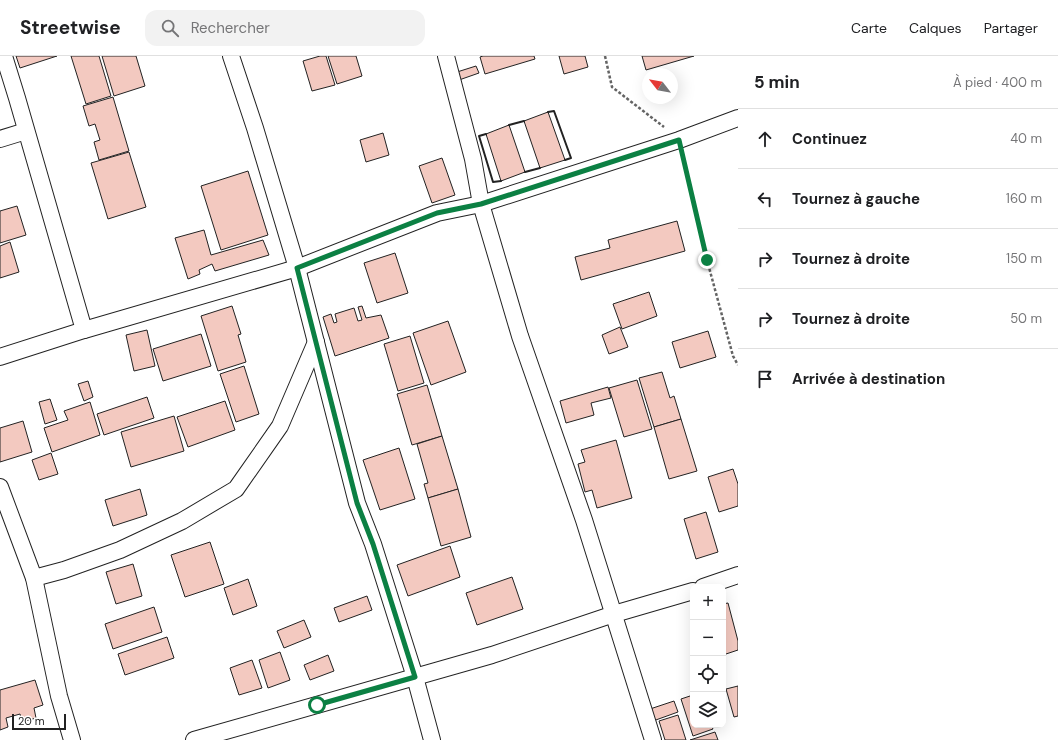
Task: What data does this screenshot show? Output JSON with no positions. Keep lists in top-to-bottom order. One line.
{"scale_bar":"20 m","north":"top left","page":{"header":"Streetwise","search":"Rechercher","nav":["Carte","Calques","Partager"],"heading":["5 min","À pied · 400 m"],"list":[["Continuez","40 m"],["Tournez à gauche","160 m"],["Tournez à droite","150 m"],["Tournez à droite","50 m"],"Arrivée à destination"],"map_buttons":["+","−"],"scale":"20 m"}}
